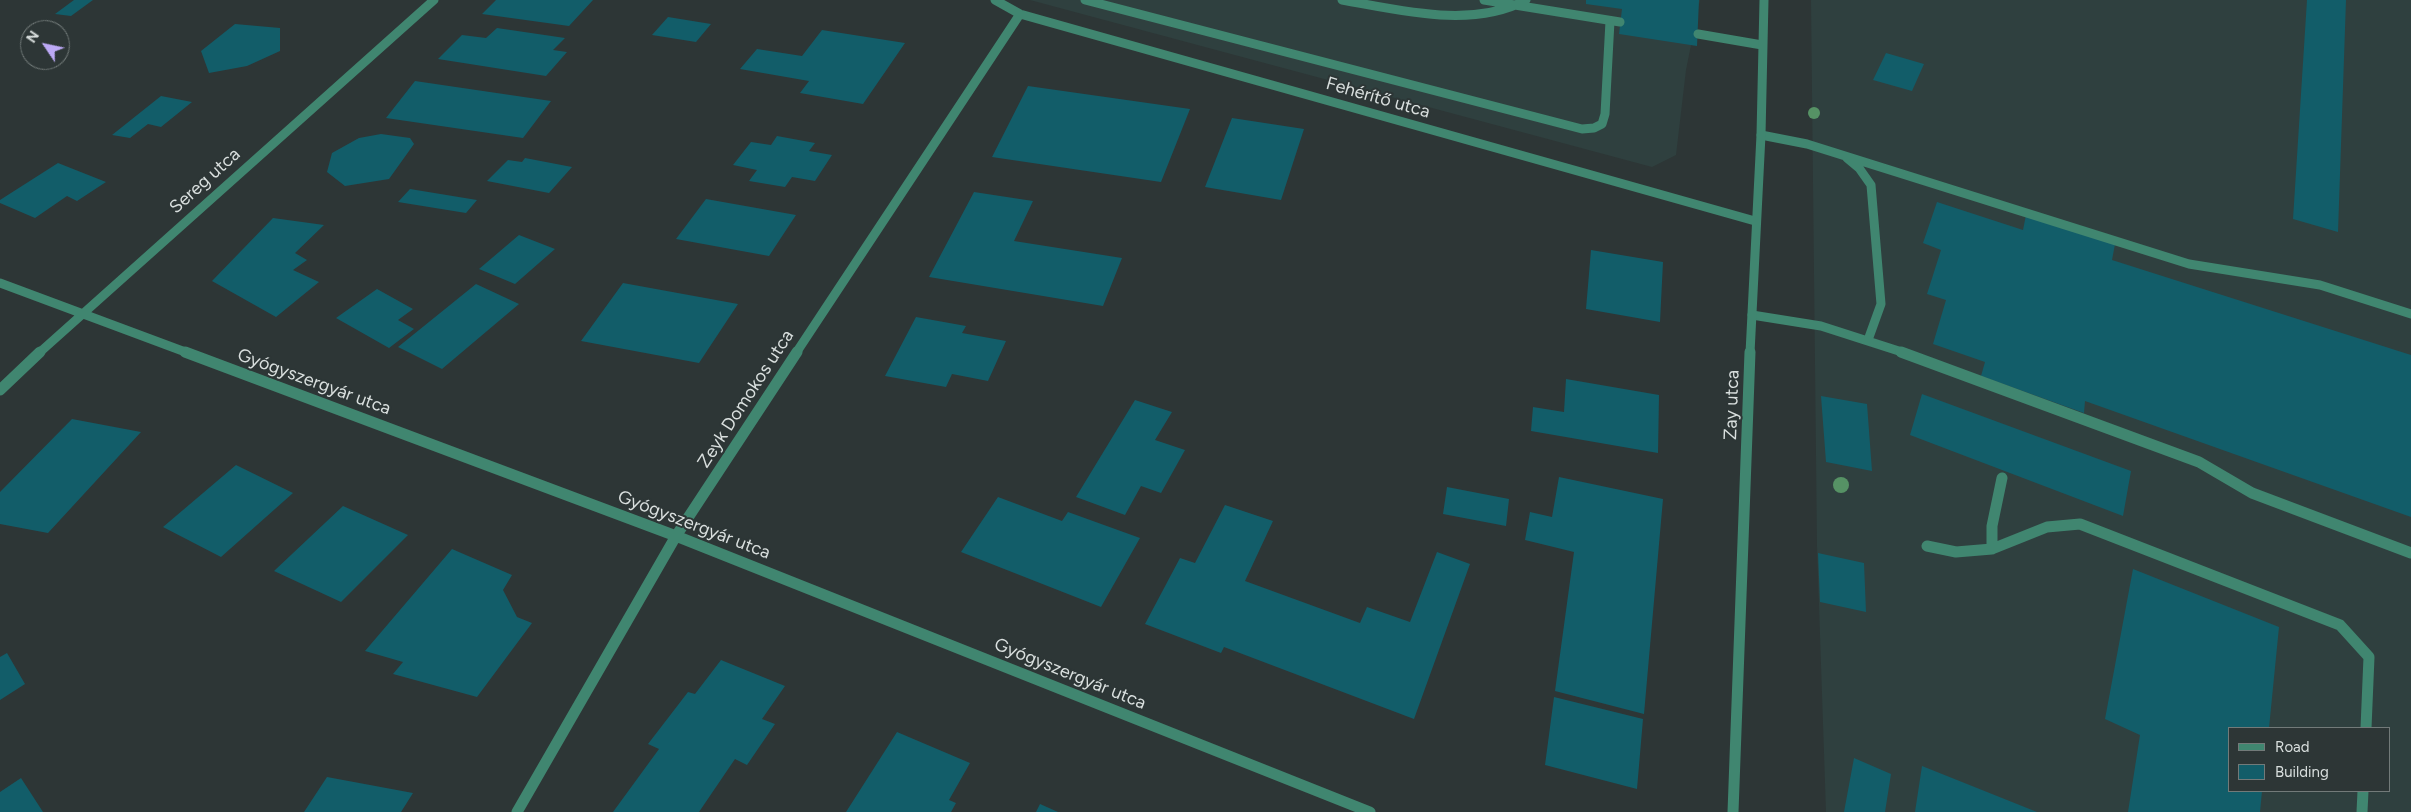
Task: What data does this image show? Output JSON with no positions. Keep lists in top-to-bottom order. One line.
{"streets":{"street":["Fehérítő utca","Sereg utca","Gyógyszergyár utca","Zeyk Domokos utca","Zay utca"]},"crossings":[["Fehérítő utca","Zeyk Domokos utca"],["Fehérítő utca","Zay utca"],["Sereg utca","Gyógyszergyár utca"],["Gyógyszergyár utca","Zeyk Domokos utca"]],"legend":["Road","Building"],"north":"top left"}
